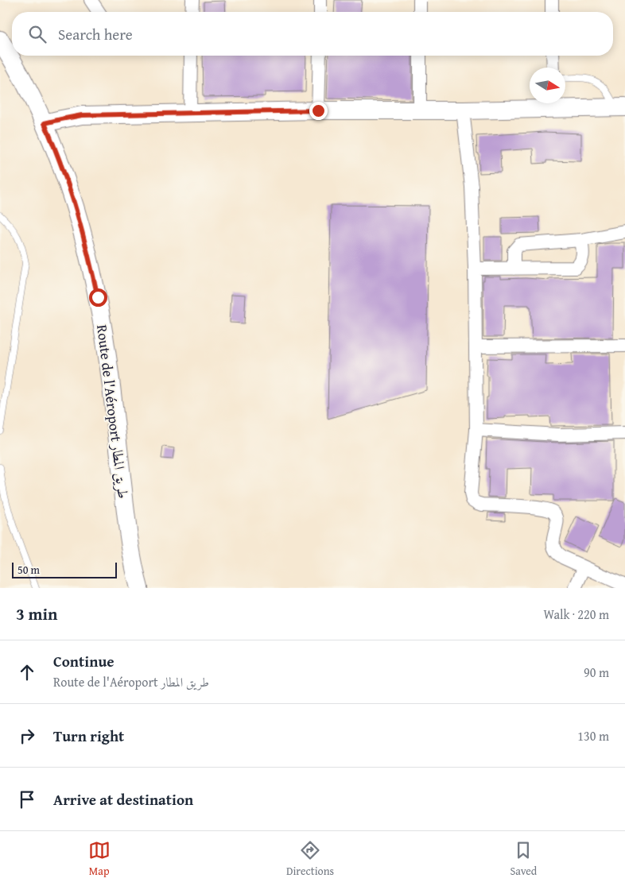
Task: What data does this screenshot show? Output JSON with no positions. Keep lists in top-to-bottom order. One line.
{"streets":{"street":["Route de l'Aéroport طريق المطار"]},"scale_bar":"50 m","north":"right","page":{"search":"Search here","scale":"50 m","heading":["3 min","Walk · 220 m"],"list":[["Continue","Route de l'Aéroport طريق المطار","90 m"],["Turn right","130 m"],"Arrive at destination"],"nav":["Map","Directions","Saved"]}}
